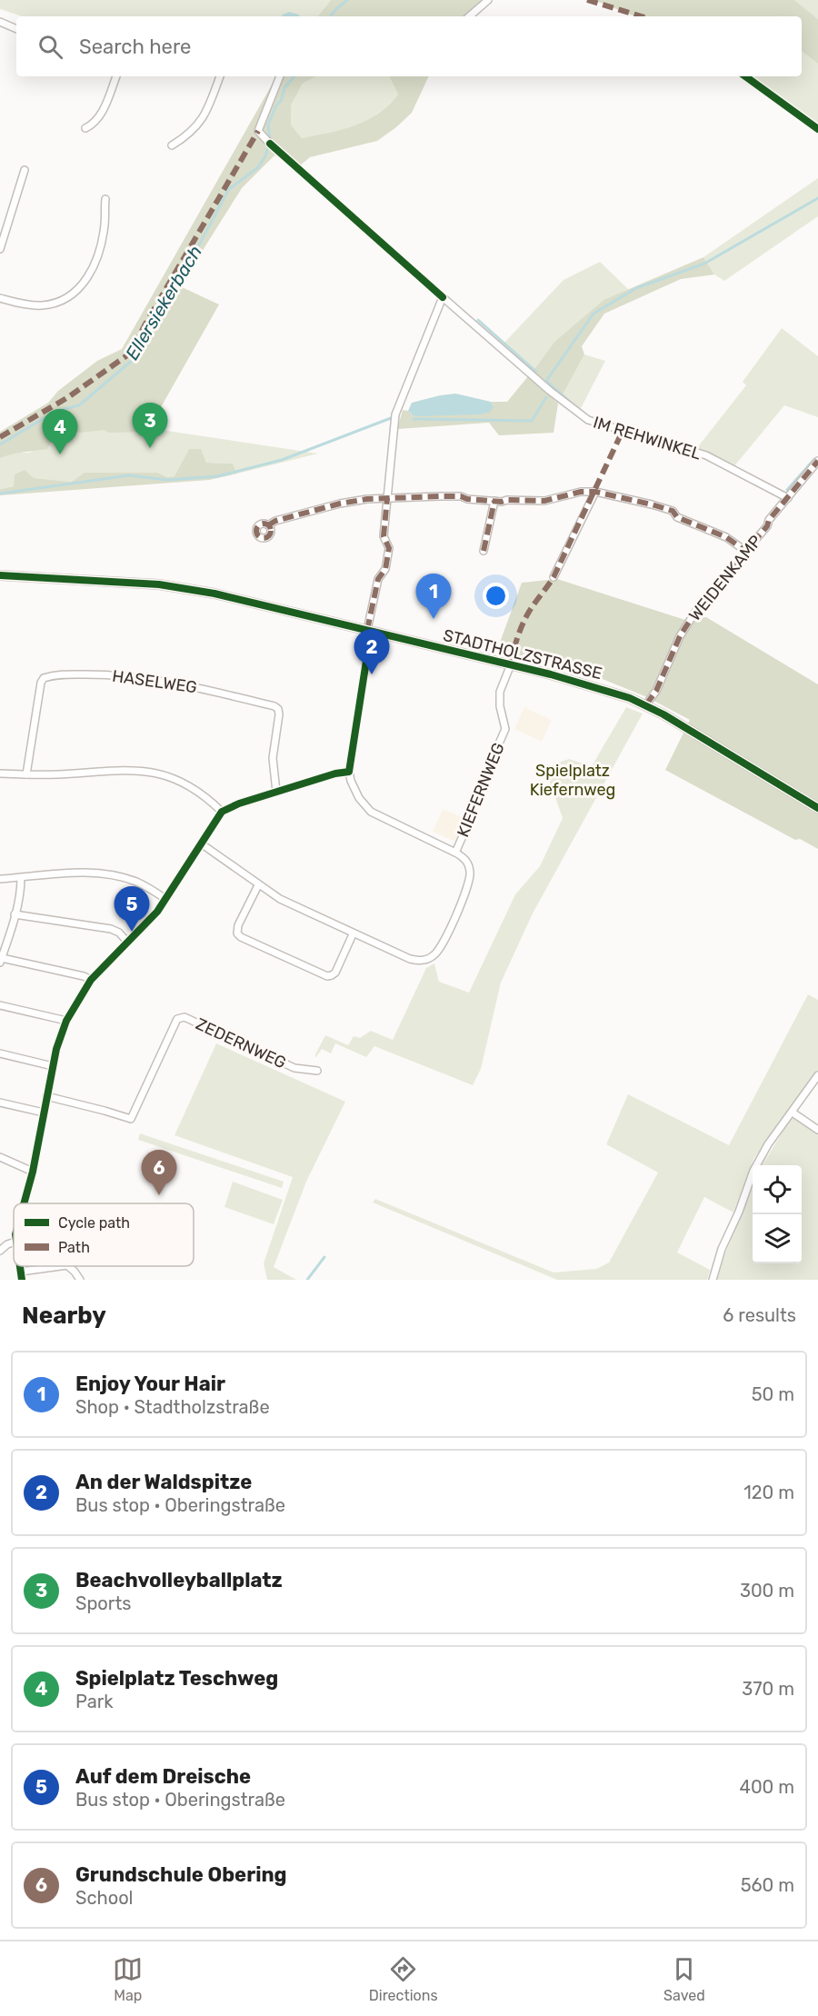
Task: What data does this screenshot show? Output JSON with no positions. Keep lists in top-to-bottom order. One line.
{"streets":{"street":["IM REHWINKEL","WEIDENKAMP","STADTHOLZSTRASSE","HASELWEG","KIEFERNWEG","ZEDERNWEG"]},"crossings":[["IM REHWINKEL","WEIDENKAMP"],["WEIDENKAMP","STADTHOLZSTRASSE"],["STADTHOLZSTRASSE","KIEFERNWEG"]],"water":["Ellersiekerbach"],"parks":["Spielplatz Kiefernweg"],"legend":["Cycle path","Path"],"page":{"search":"Search here","pins":["3","4","1","2","5","6"],"heading":["Nearby","6 results"],"list":[{"mark":"1","name":"Enjoy Your Hair","note":"Shop · Stadtholzstraße","value":"50 m"},{"mark":"2","name":"An der Waldspitze","note":"Bus stop · Oberingstraße","value":"120 m"},{"mark":"3","name":"Beachvolleyballplatz","note":"Sports","value":"300 m"},{"mark":"4","name":"Spielplatz Teschweg","note":"Park","value":"370 m"},{"mark":"5","name":"Auf dem Dreische","note":"Bus stop · Oberingstraße","value":"400 m"},{"mark":"6","name":"Grundschule Obering","note":"School","value":"560 m"}],"nav":["Map","Directions","Saved"]}}
